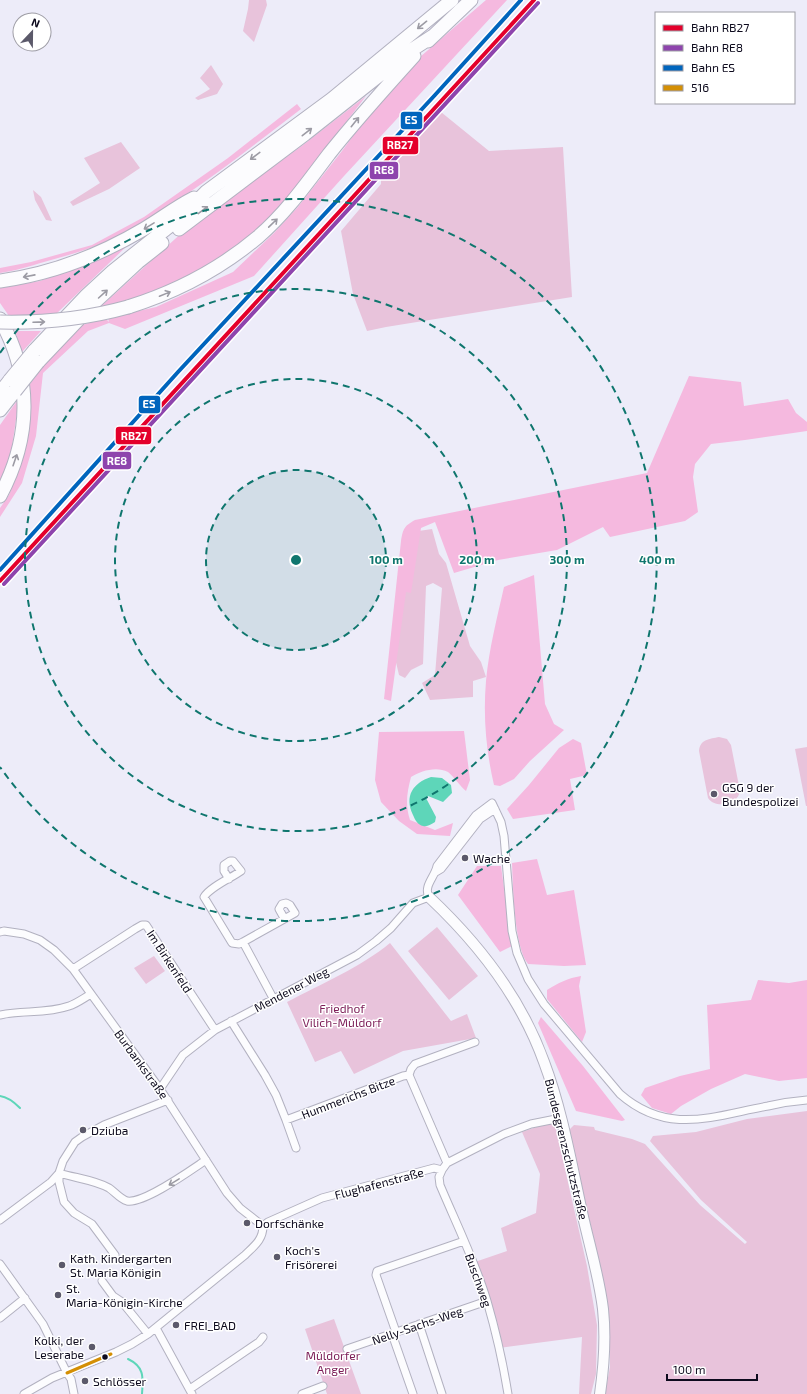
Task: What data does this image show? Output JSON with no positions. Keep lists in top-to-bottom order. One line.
{"streets":{"street":["Im Birkenfeld","Mendener Weg","Burbankstraße","Hummerichs Bitze","Bundesgrenzschutzstraße","Flughafenstraße","Buschweg","Nelly-Sachs-Weg"]},"crossings":[["Im Birkenfeld","Mendener Weg"],["Im Birkenfeld","Burbankstraße"],["Mendener Weg","Burbankstraße"],["Mendener Weg","Hummerichs Bitze"],["Mendener Weg","Bundesgrenzschutzstraße"],["Burbankstraße","Flughafenstraße"],["Flughafenstraße","Buschweg"],["Buschweg","Nelly-Sachs-Weg"]],"parks":["Friedhof Vilich-Müldorf","Müldorfer Anger"],"places":["GSG 9 der Bundespolizei","Wache","Dziuba","Dorfschänke","Koch's Frisörerei","Kath. Kindergarten St. Maria Königin","St. Maria-Königin-Kirche","FREI_BAD","Kolki, der Leserabe","Schlösser"],"lines":["rail line RB27","rail line ES","rail line RE8","transit line 516"],"legend":["Bahn RB27","Bahn RE8","Bahn ES","516"],"scale_bar":"100 m","north":"top","rings":["100 m","200 m","300 m","400 m"]}
